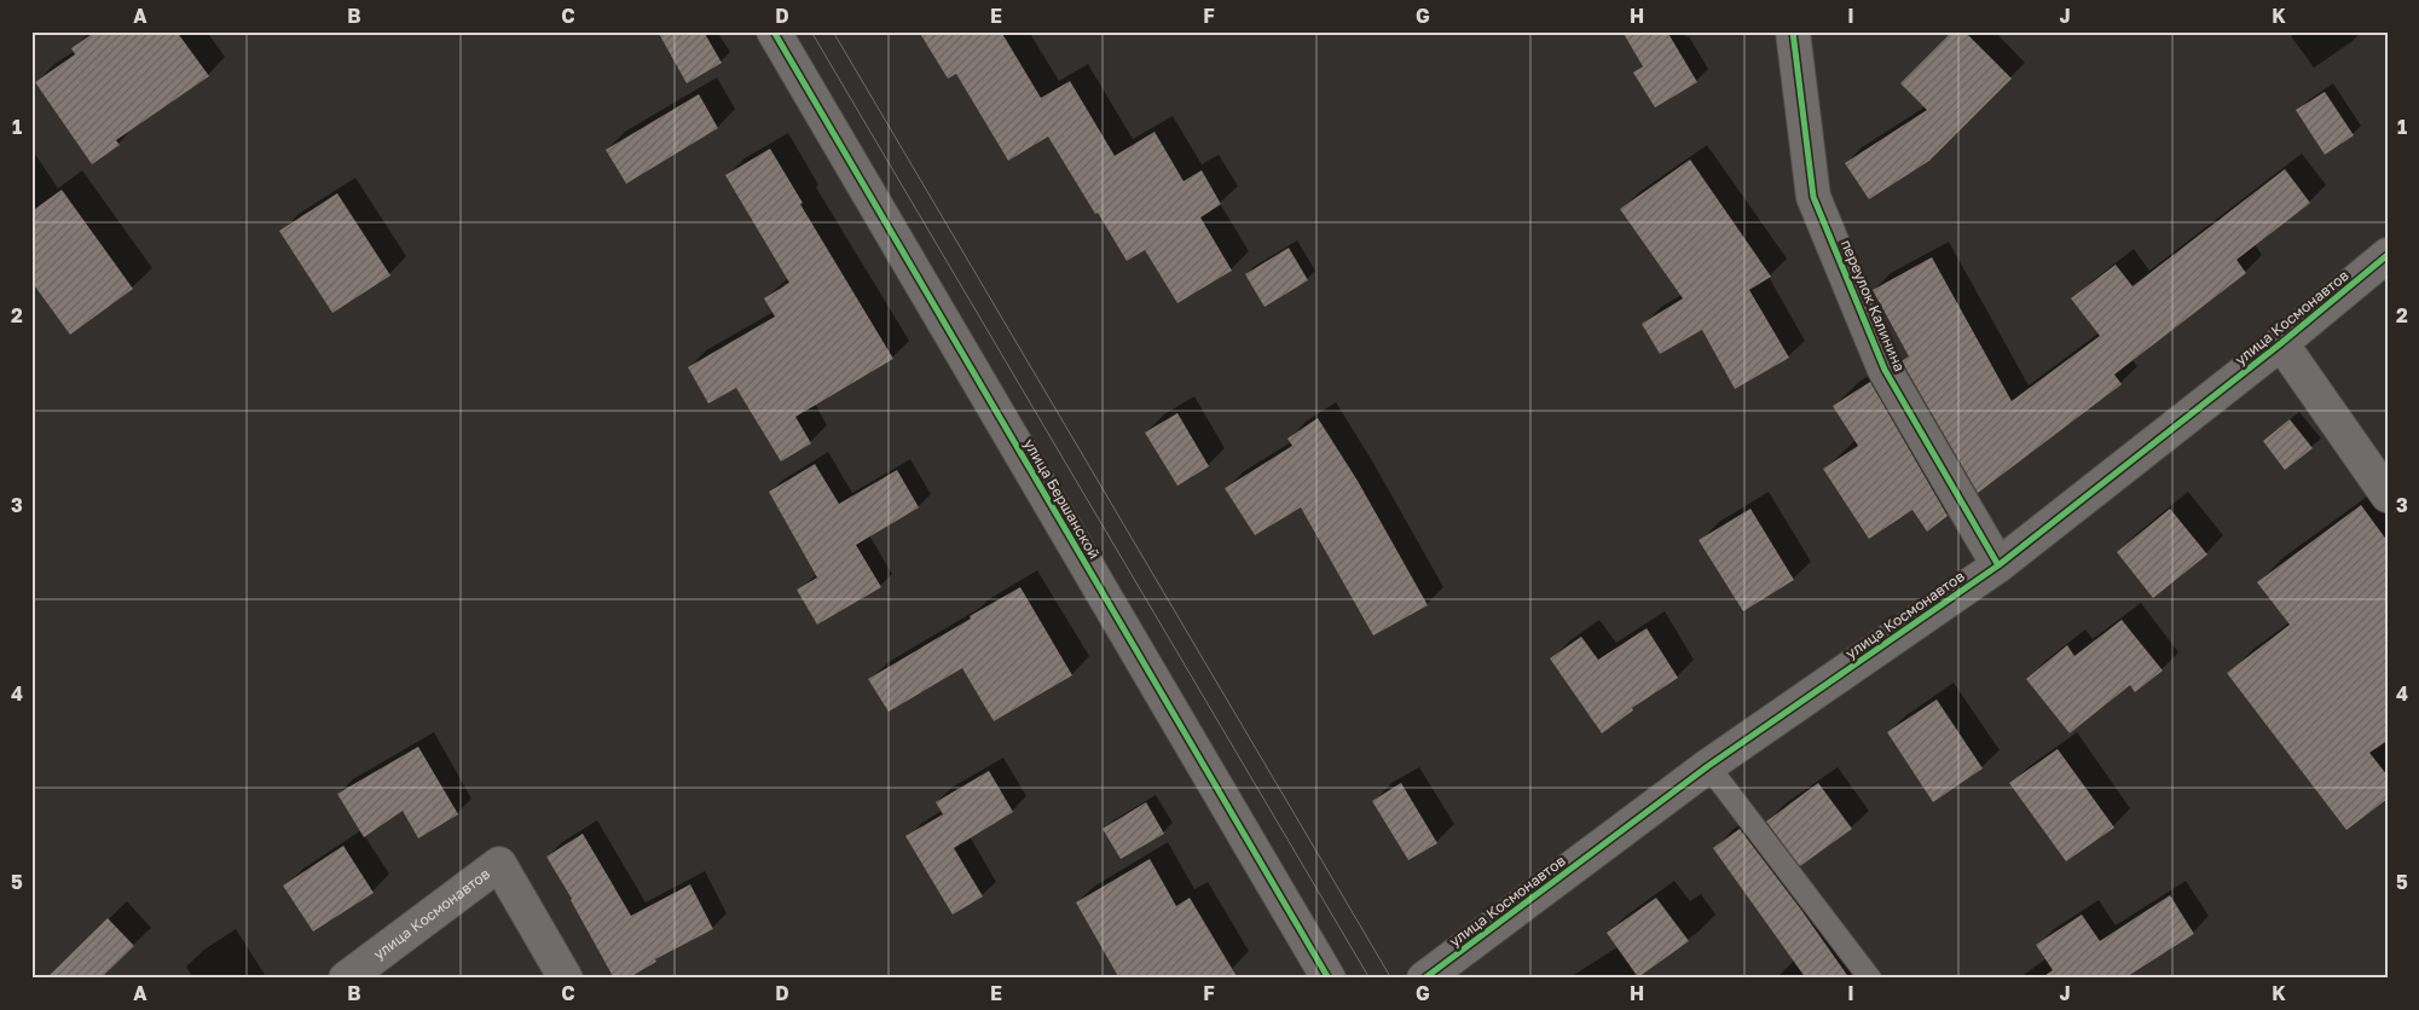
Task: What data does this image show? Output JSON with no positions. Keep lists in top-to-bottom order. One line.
{"streets":{"street":["переулок Калинина","улица Космонавтов","улица Бершанской"]},"crossings":[["переулок Калинина","улица Космонавтов"]],"grid":{"columns":["A","B","C","D","E","F","G","H","I","J","K"],"rows":["1","2","3","4","5"]}}
